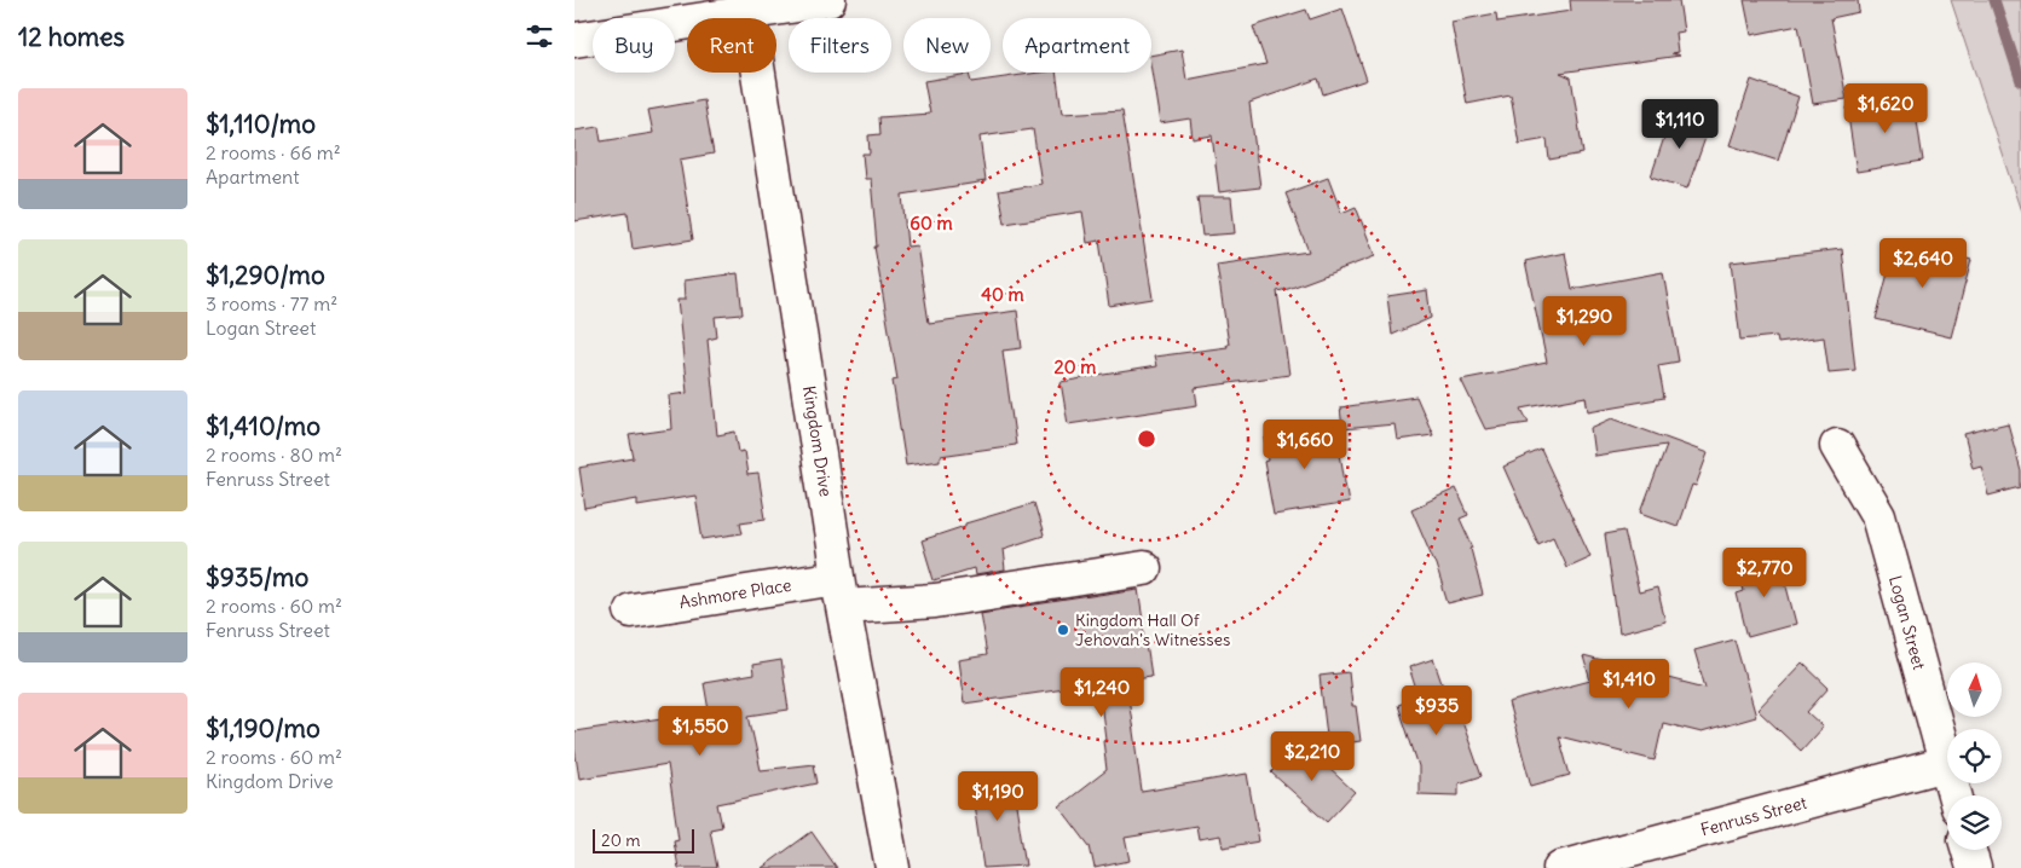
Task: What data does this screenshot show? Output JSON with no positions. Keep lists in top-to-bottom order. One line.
{"streets":{"street":["Kingdom Drive","Ashmore Place","Logan Street","Fenruss Street"]},"crossings":[["Kingdom Drive","Ashmore Place"],["Logan Street","Fenruss Street"]],"places":["Kingdom Hall Of Jehovah's Witnesses"],"scale_bar":"20 m","north":"top","page":{"heading":"12 homes","chip":["Buy","Rent","Filters","New","Apartment"],"list":[{"name":"$1,110/mo","note":"2 rooms · 66 m² · Apartment"},{"name":"$1,290/mo","note":"3 rooms · 77 m² · Logan Street"},{"name":"$1,410/mo","note":"2 rooms · 80 m² · Fenruss Street"},{"name":"$935/mo","note":"2 rooms · 60 m² · Fenruss Street"},{"name":"$1,190/mo","note":"2 rooms · 60 m² · Kingdom Drive"}],"price":["$1,620","$1,110","$2,640","$1,290","$1,660","$2,770","$1,410","$1,240","$935","$1,550","$2,210","$1,190"],"scale":"20 m"},"rings":["60 m","40 m","20 m"]}
